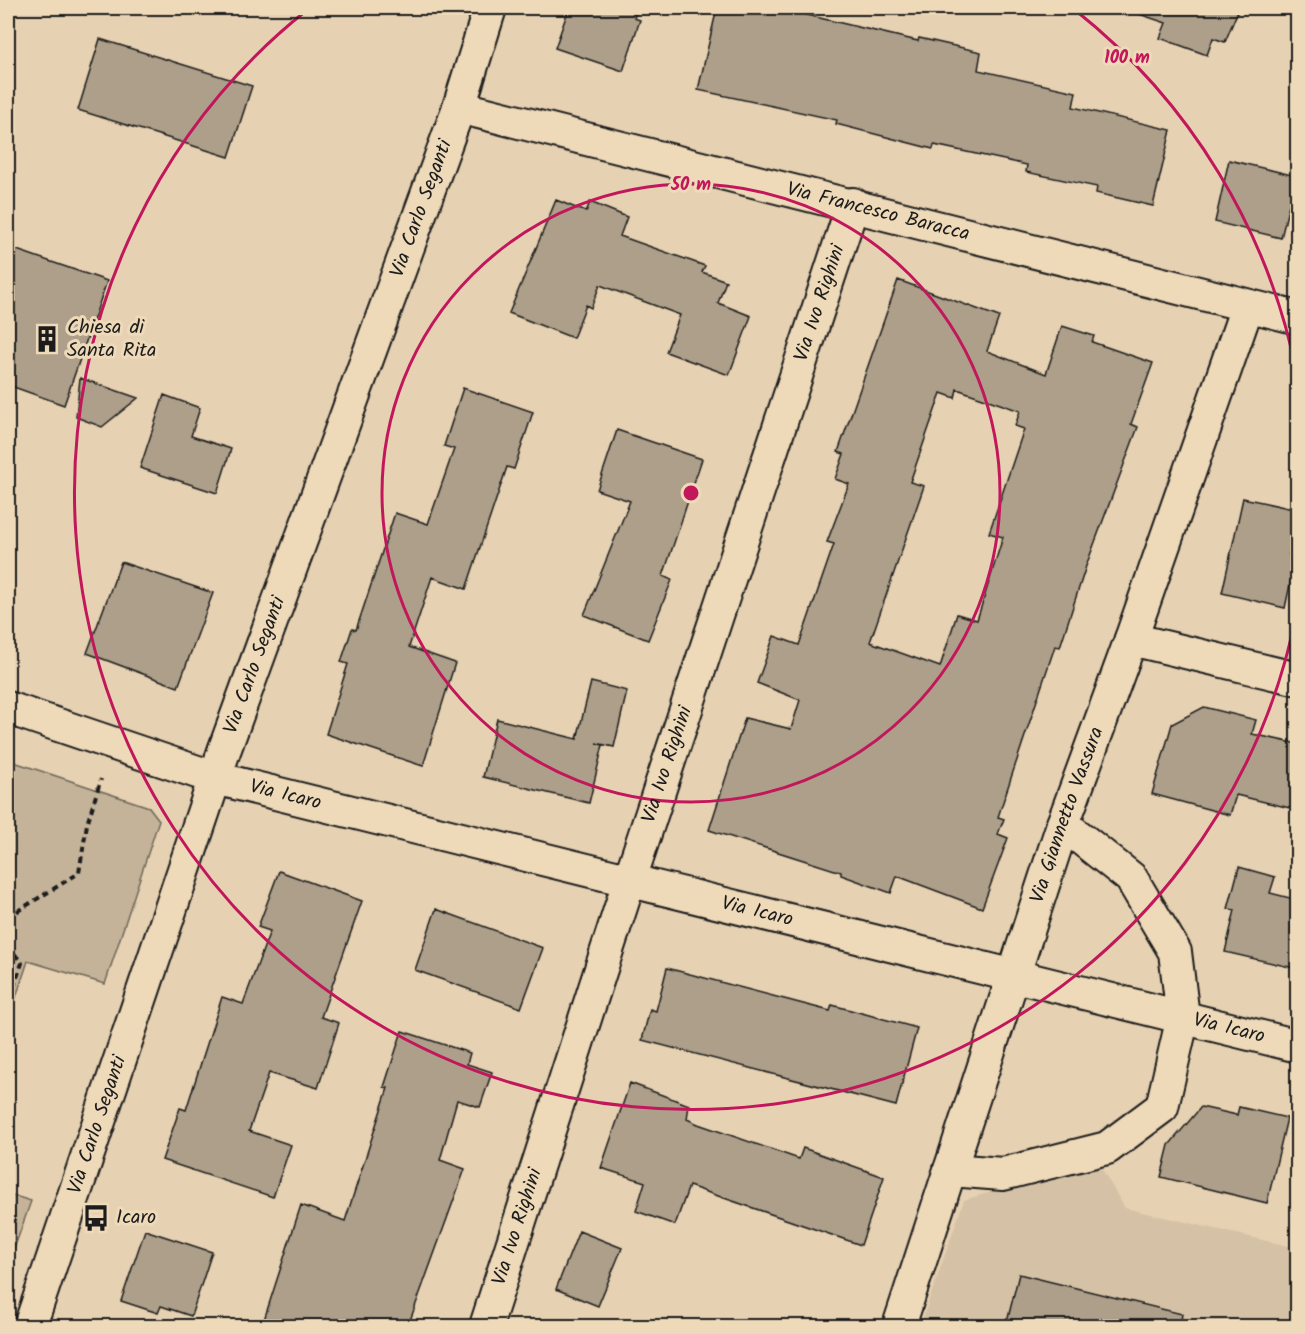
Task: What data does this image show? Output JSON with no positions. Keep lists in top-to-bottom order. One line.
{"streets":{"street":["Via Carlo Seganti","Via Francesco Baracca","Via Ivo Righini","Via Icaro","Via Giannetto Vassura"]},"crossings":[["Via Carlo Seganti","Via Francesco Baracca"],["Via Carlo Seganti","Via Icaro"],["Via Francesco Baracca","Via Ivo Righini"],["Via Francesco Baracca","Via Giannetto Vassura"],["Via Ivo Righini","Via Icaro"],["Via Icaro","Via Giannetto Vassura"]],"places":{"building":["Chiesa di Santa Rita"],"bus stop":["Icaro"]},"rings":["100 m","50 m"]}
